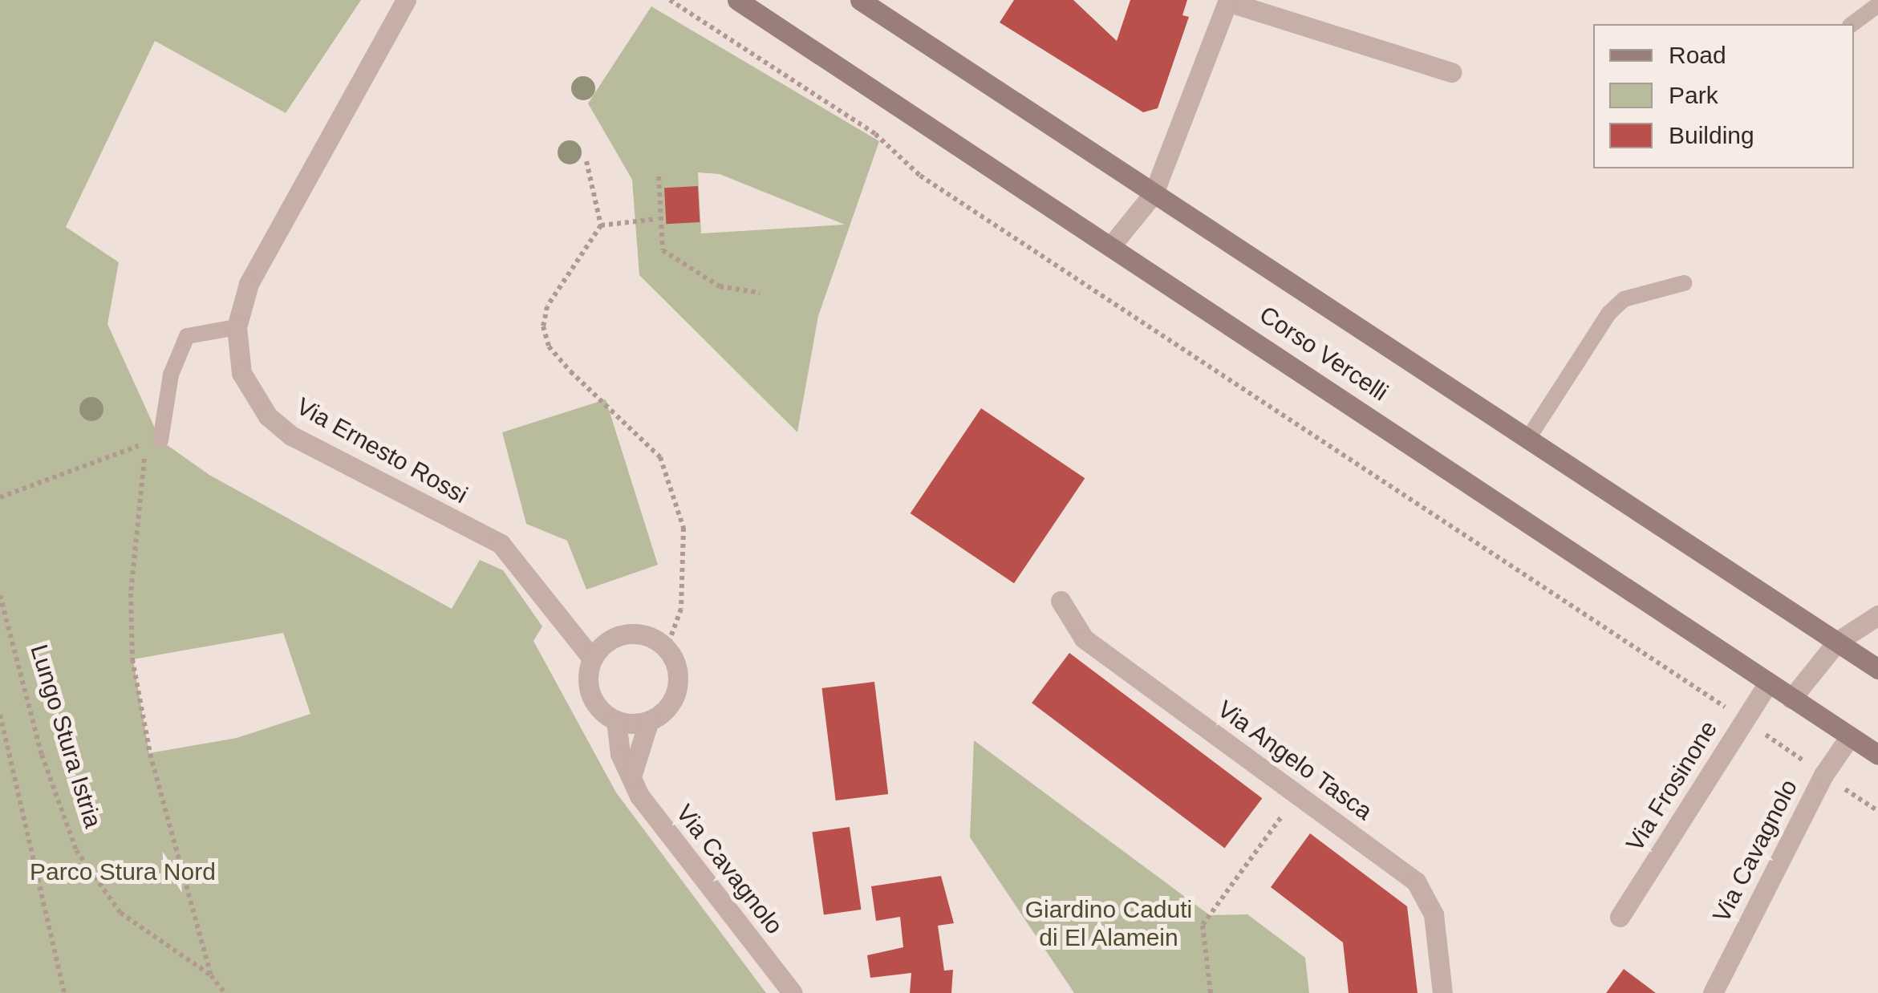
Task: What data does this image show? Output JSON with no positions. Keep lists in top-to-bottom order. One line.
{"streets":{"main road":["Corso Vercelli"],"street":["Via Ernesto Rossi","Via Angelo Tasca","Via Frosinone","Via Cavagnolo"],"path":["Lungo Stura Istria"]},"crossings":[["Corso Vercelli","Via Frosinone"],["Corso Vercelli","Via Cavagnolo"],["Via Ernesto Rossi","Via Cavagnolo"]],"parks":["Parco Stura Nord","Giardino Caduti di El Alamein"],"legend":["Road","Park","Building"]}
